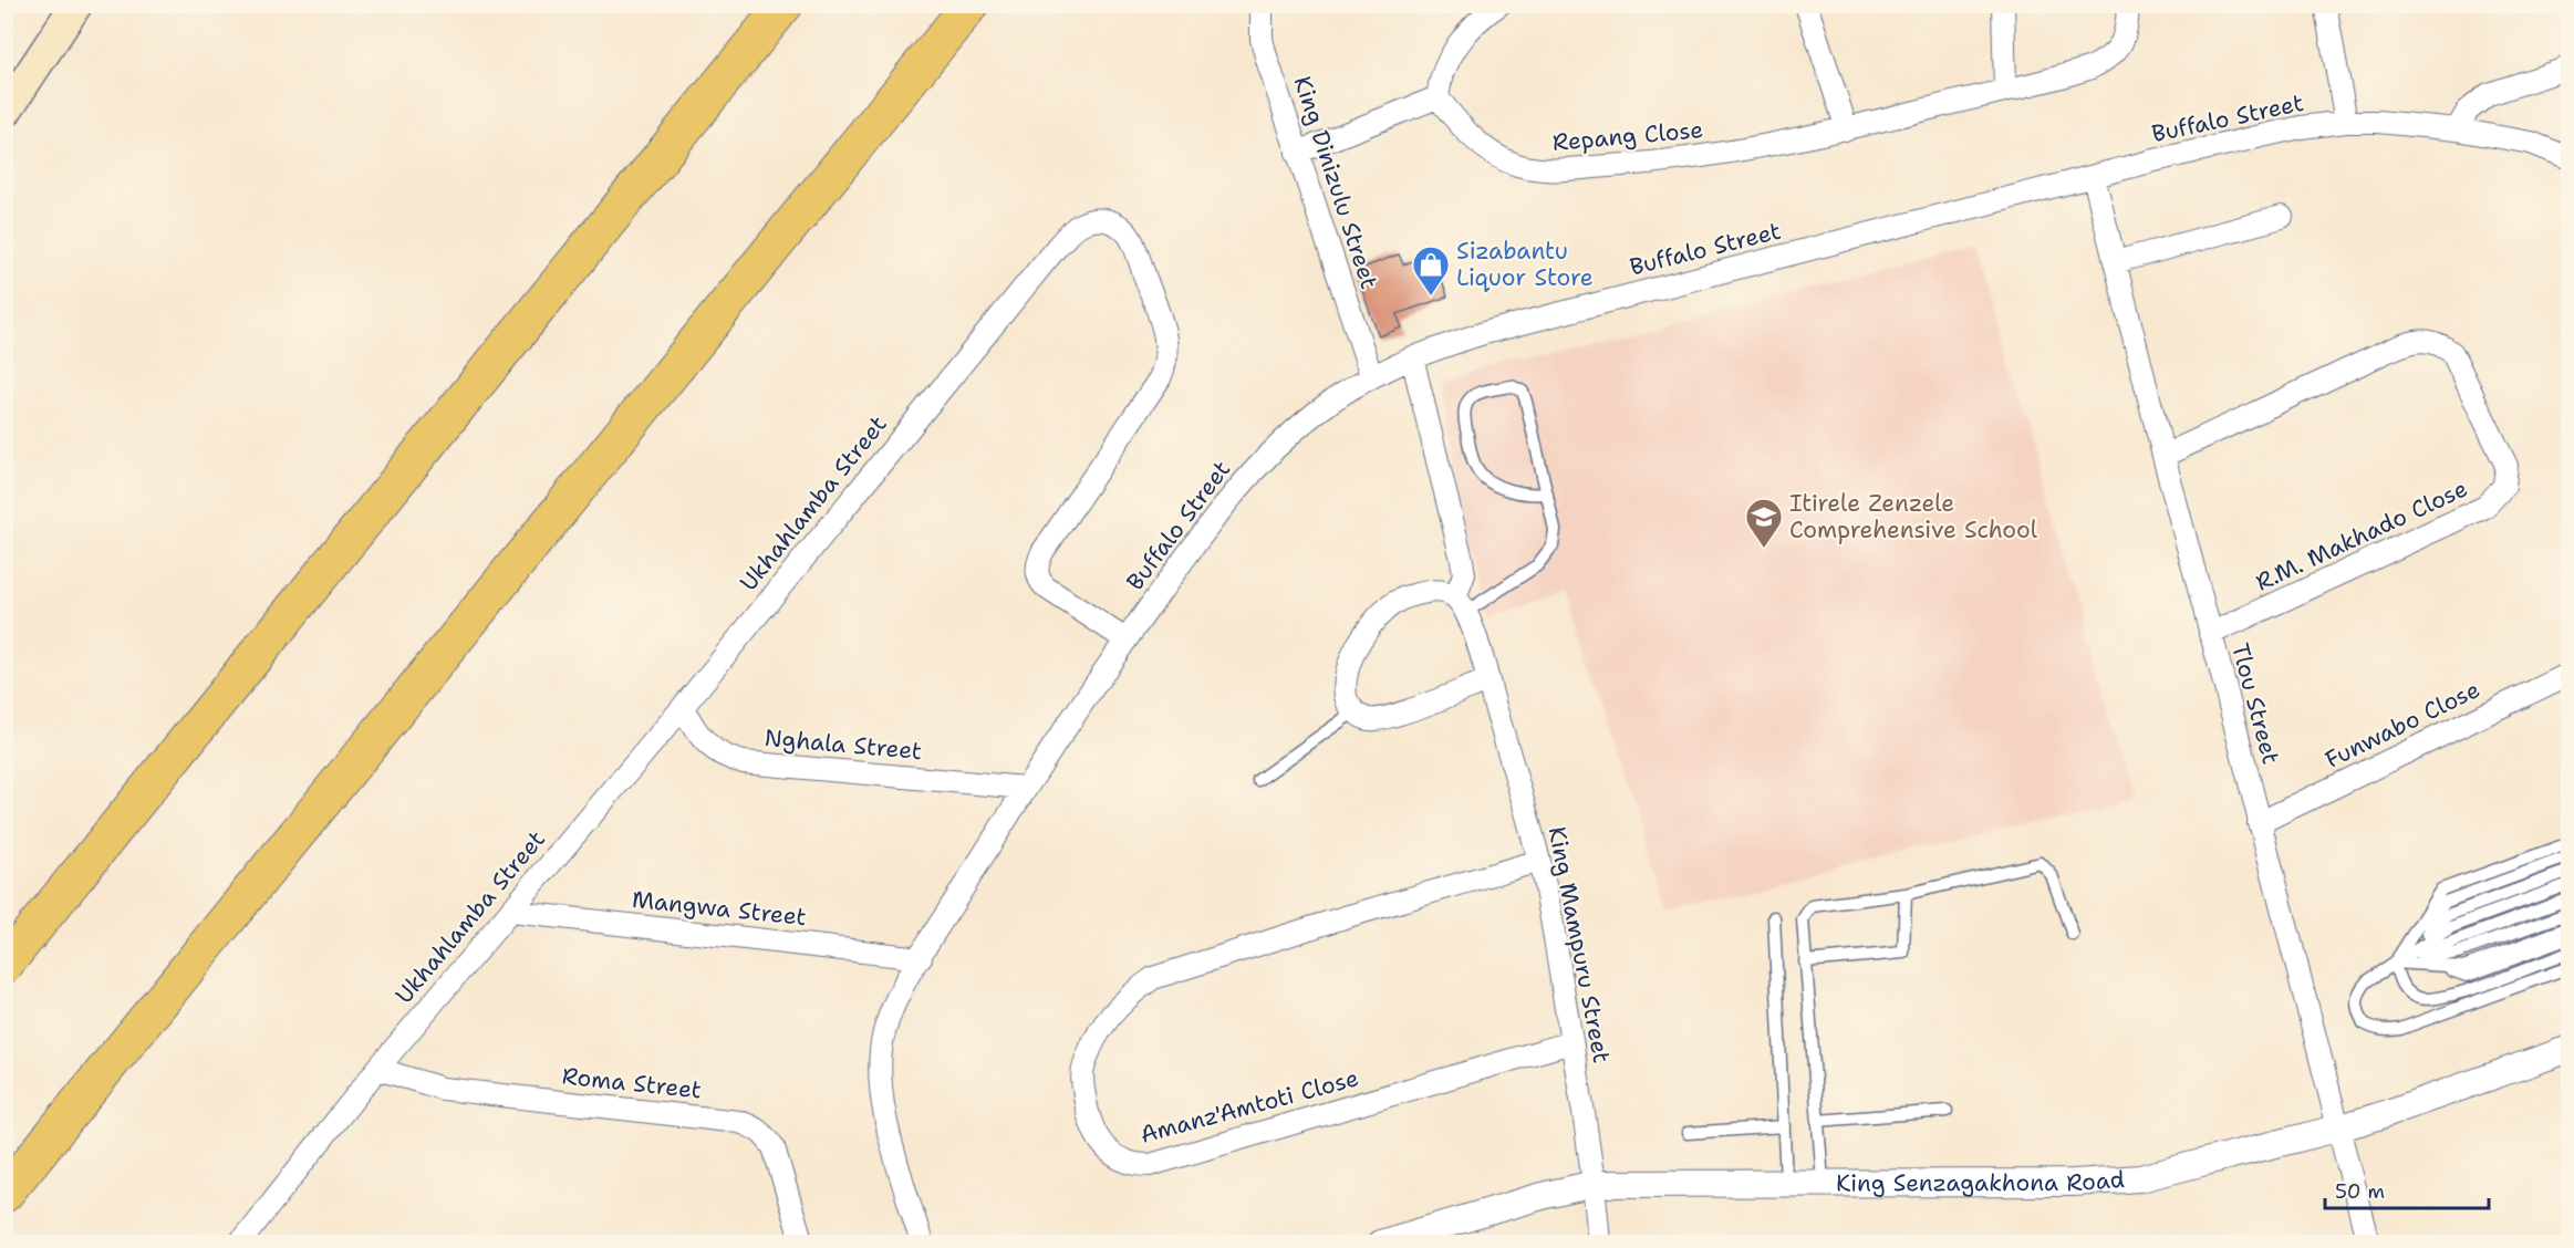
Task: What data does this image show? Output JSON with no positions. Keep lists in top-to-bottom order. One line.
{"streets":{"street":["Buffalo Street","Repang Close","King Dinizulu Street","Ukhahlamba Street","R.M. Makhado Close","Tlou Street","Funwabo Close","Nghala Street","Mangwa Street","King Mampuru Street","Roma Street","Amanz'Amtoti Close","King Senzagakhona Road"]},"crossings":[["Buffalo Street","King Dinizulu Street"],["Buffalo Street","Ukhahlamba Street"],["Buffalo Street","Tlou Street"],["Buffalo Street","Nghala Street"],["Buffalo Street","Mangwa Street"],["Buffalo Street","King Mampuru Street"],["Ukhahlamba Street","Nghala Street"],["Ukhahlamba Street","Mangwa Street"],["Ukhahlamba Street","Roma Street"],["R.M. Makhado Close","Tlou Street"],["Tlou Street","Funwabo Close"],["Tlou Street","King Senzagakhona Road"],["King Mampuru Street","Amanz'Amtoti Close"],["King Mampuru Street","King Senzagakhona Road"]],"places":{"shop":["Sizabantu Liquor Store"],"school or university":["Itirele Zenzele Comprehensive School"]},"scale_bar":"50 m"}
